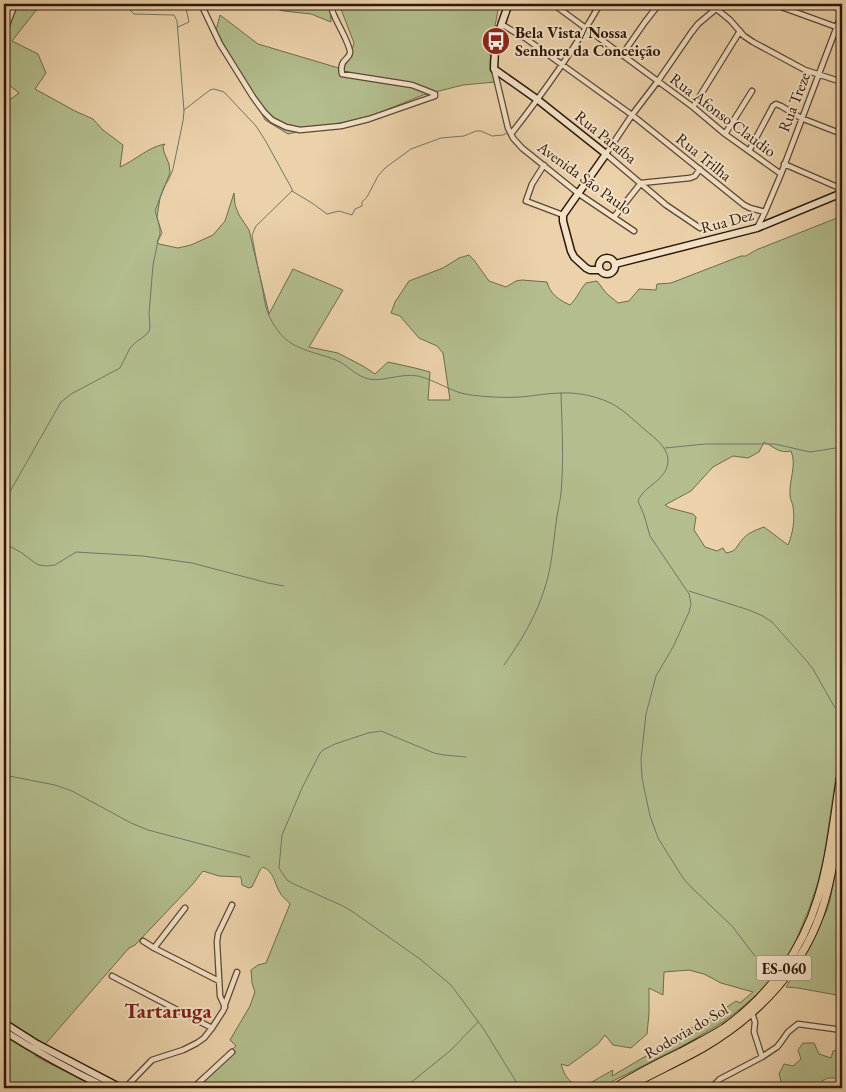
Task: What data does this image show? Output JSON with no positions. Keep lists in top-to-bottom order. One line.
{"streets":{"main road":["ES-060","Rodovia do Sol"],"street":["Rua Treze","Rua Afonso Claudio","Rua Paraíba","Rua Trilha","Avenida São Paulo","Rua Dez"]},"crossings":[["Rua Treze","Rua Afonso Claudio"],["Rua Treze","Rua Trilha"],["Rua Treze","Rua Dez"],["Rua Paraíba","Avenida São Paulo"],["Rua Trilha","Avenida São Paulo"]],"districts":["Tartaruga"],"places":{"bus stop":["Bela Vista/Nossa Senhora da Conceição"]}}
